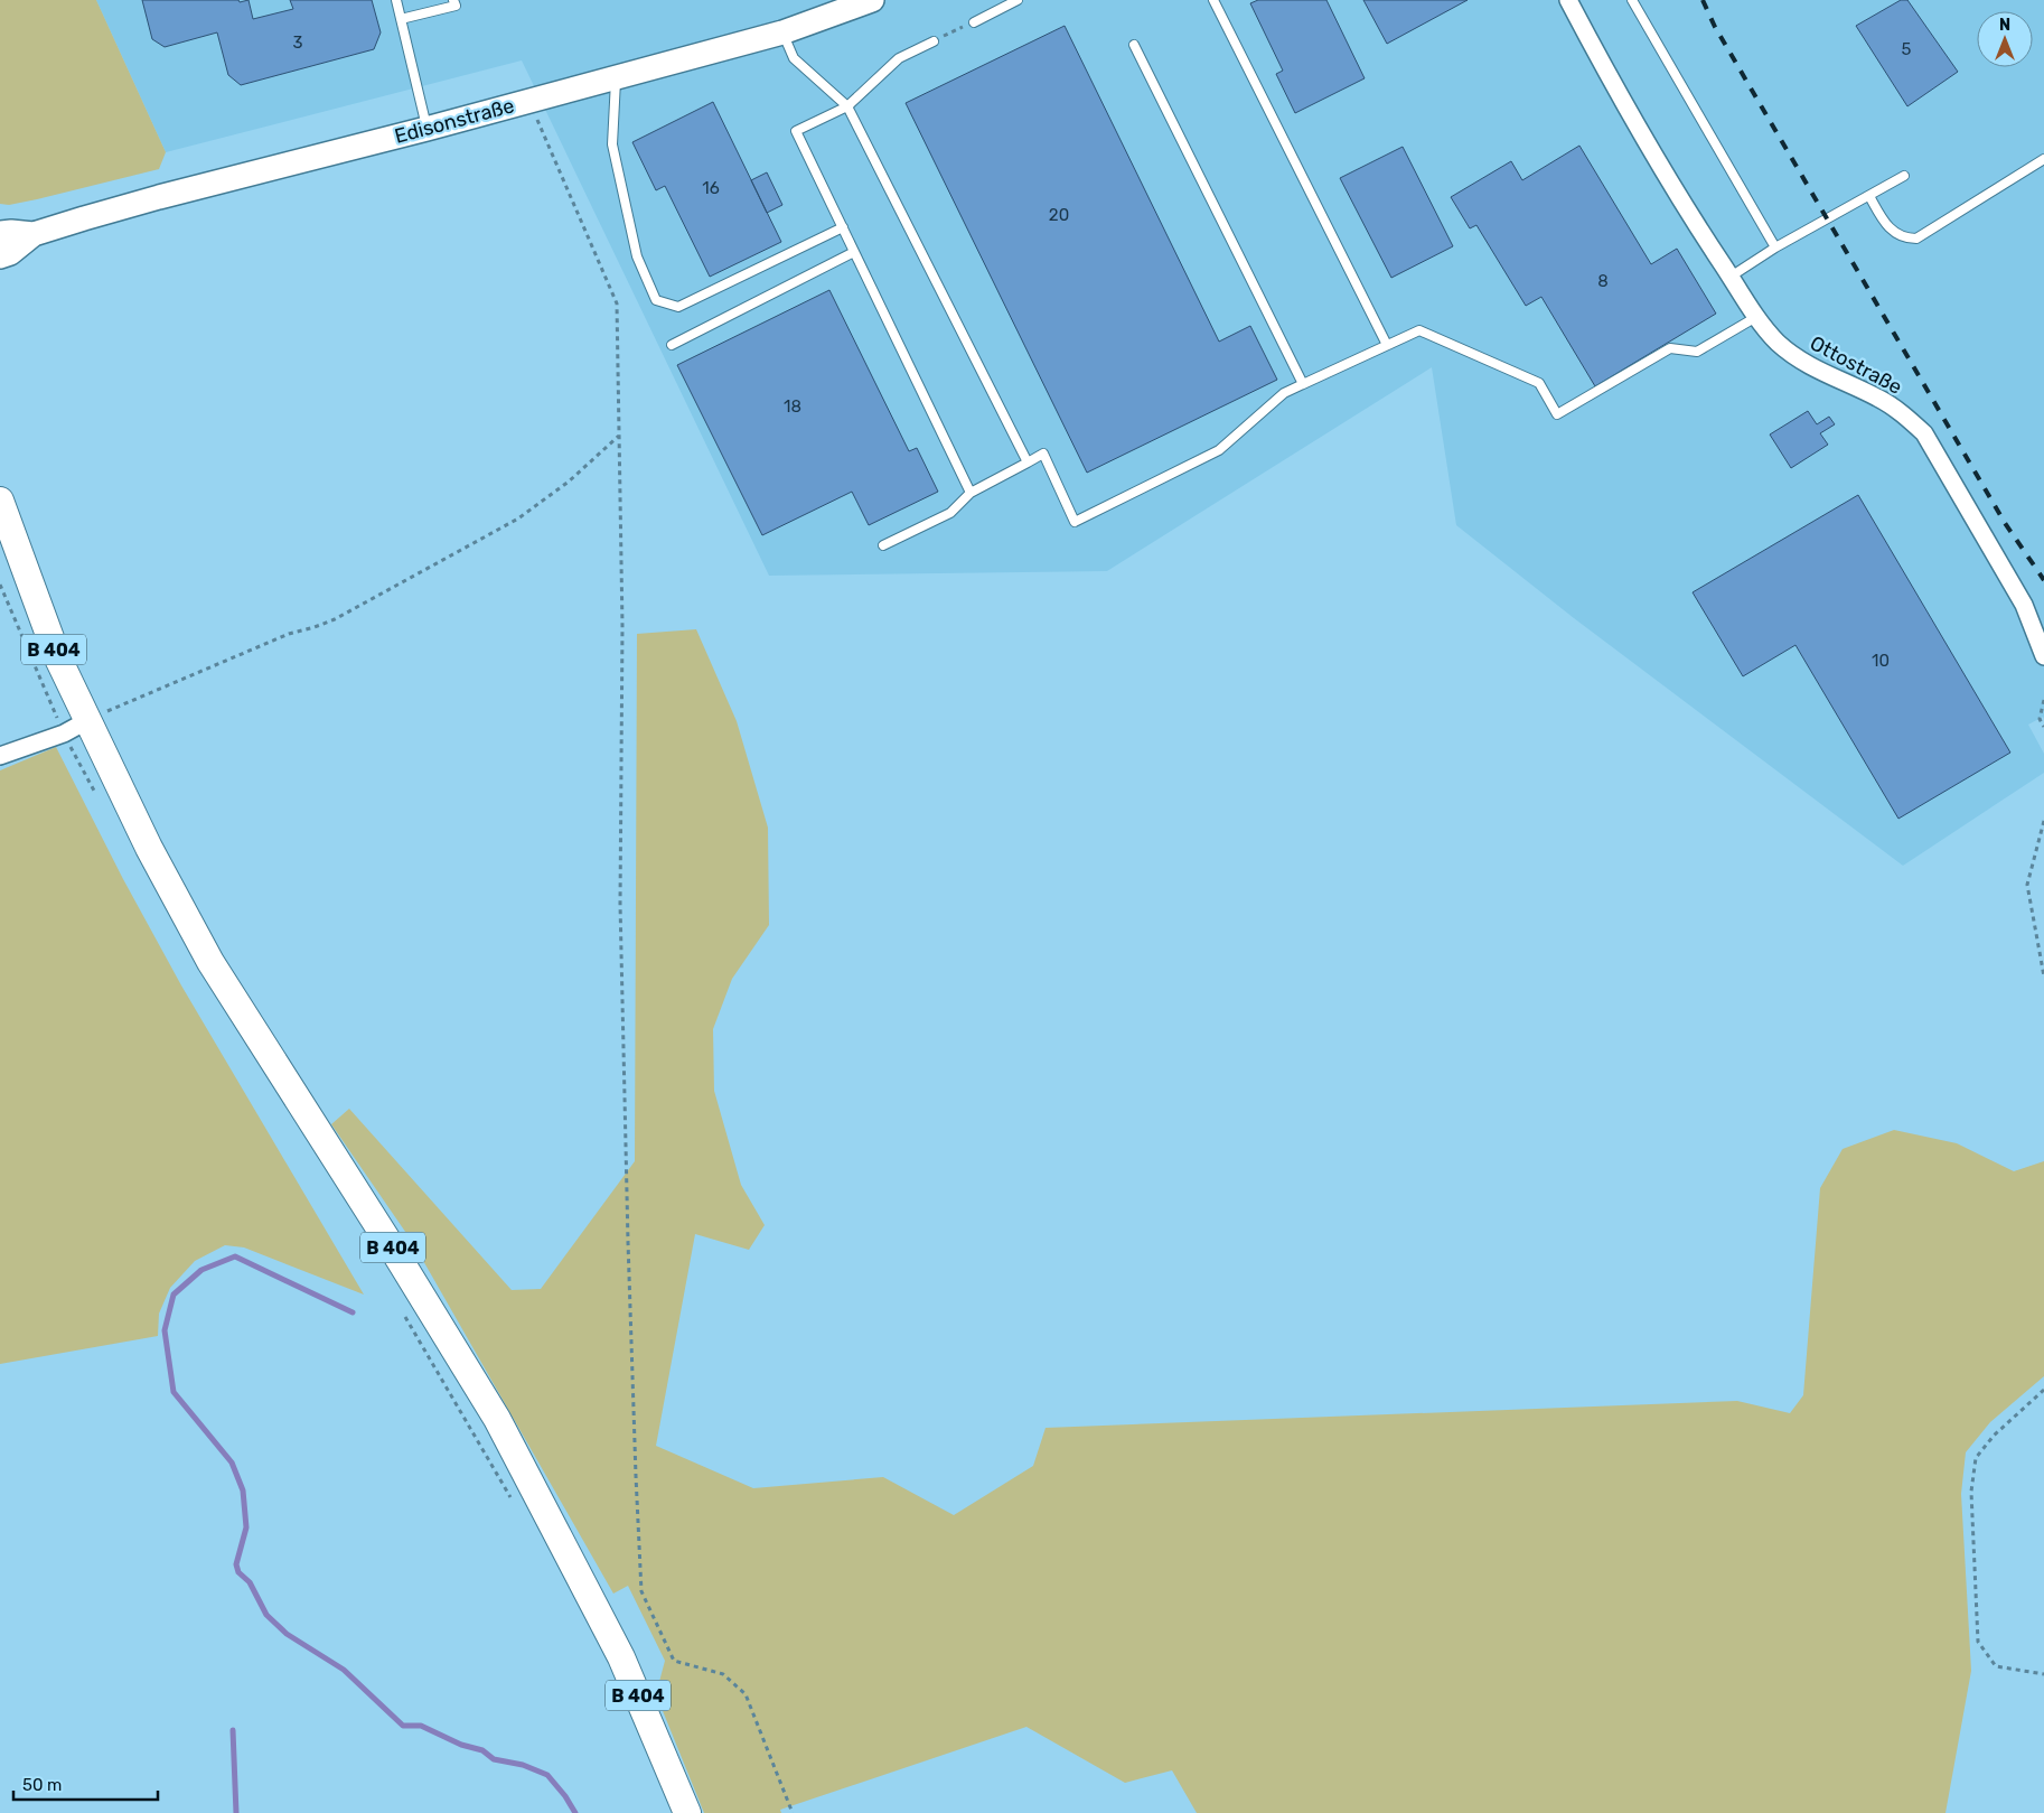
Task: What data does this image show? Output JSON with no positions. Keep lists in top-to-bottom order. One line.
{"streets":{"main road":["B 404"],"street":["Edisonstraße","Ottostraße"]},"house_numbers":["3","5","16","20","8","18","10"],"scale_bar":"50 m","north":"top"}
